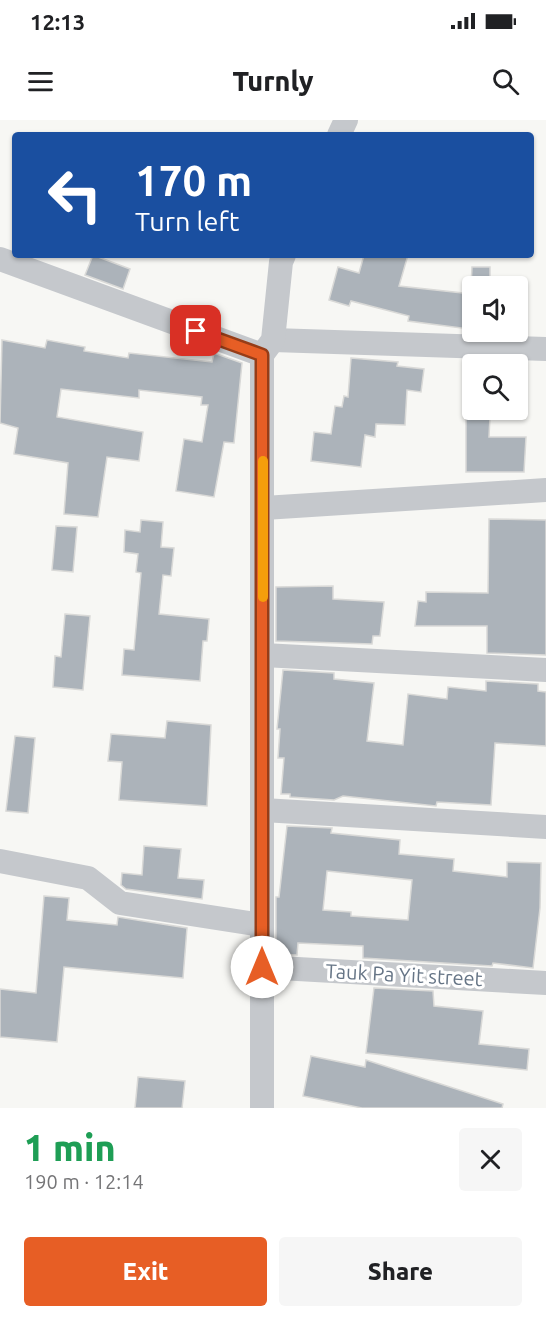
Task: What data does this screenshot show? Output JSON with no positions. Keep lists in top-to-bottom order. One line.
{"streets":{"street":["Tauk Pa Yit street"]},"page":{"status":"12:13","header":"Turnly","turn":["170 m","Turn left"],"heading":["1 min","190 m · 12:14"],"buttons":["Exit","Share"]}}
